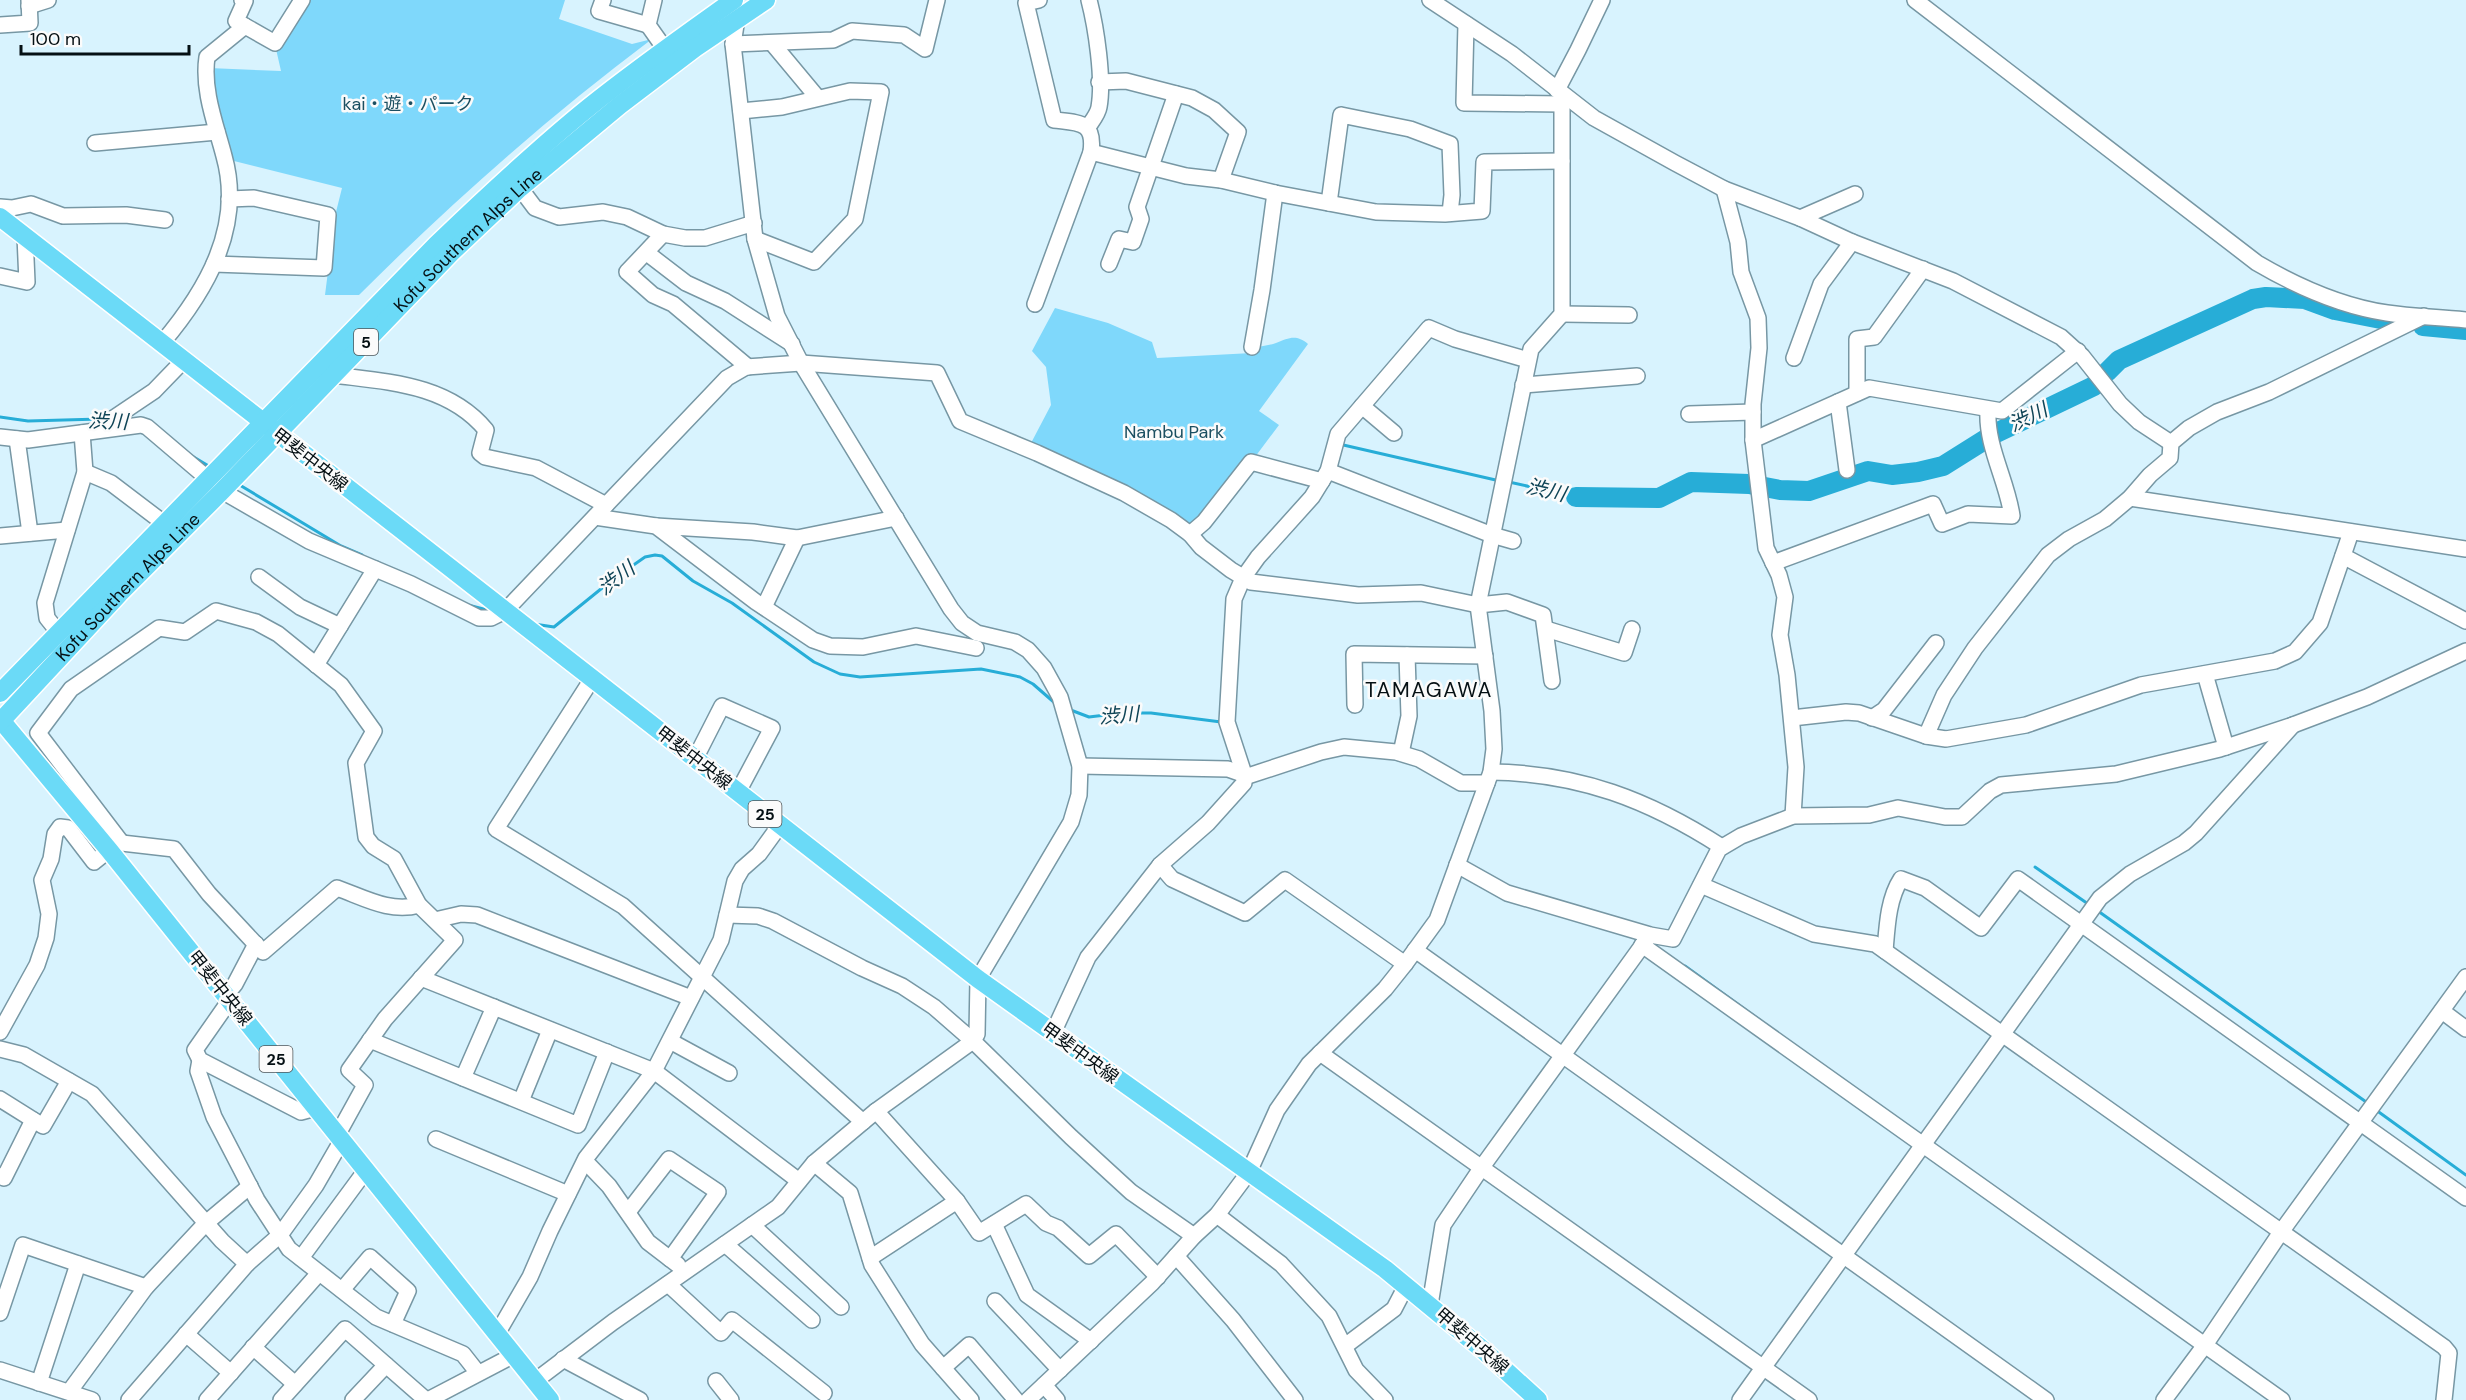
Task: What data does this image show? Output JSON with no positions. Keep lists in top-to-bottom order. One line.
{"streets":{"main road":["Kofu Southern Alps Line","5","甲斐中央線","25"]},"crossings":[["Kofu Southern Alps Line","甲斐中央線"]],"districts":["TAMAGAWA"],"water":["渋川"],"parks":["kai・遊・パーク","Nambu Park"],"scale_bar":"100 m"}
